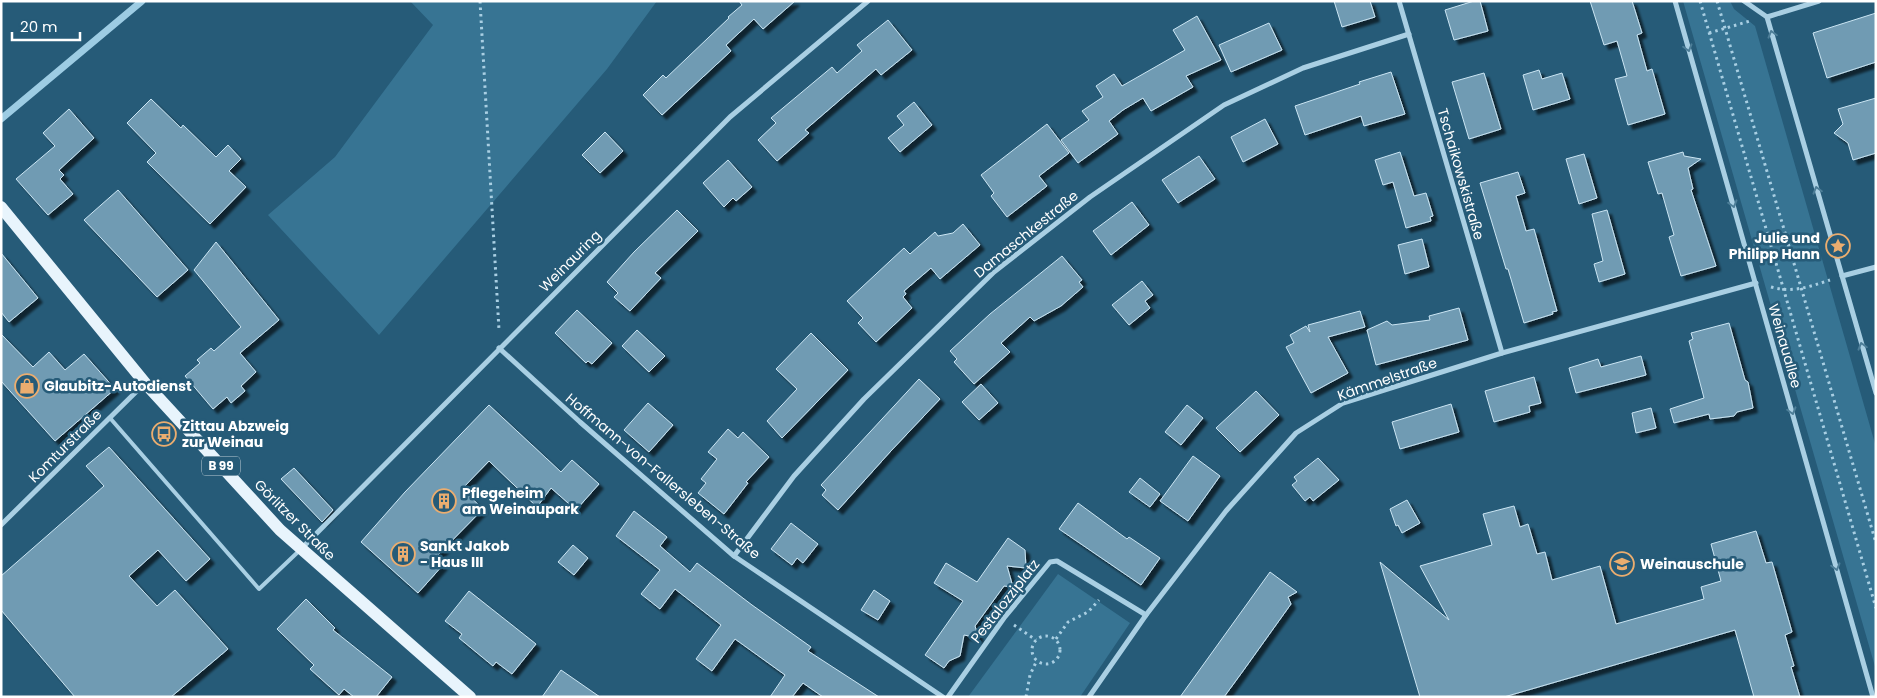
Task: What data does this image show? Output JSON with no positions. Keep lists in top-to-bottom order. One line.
{"streets":{"main road":["B 99","Görlitzer Straße"],"street":["Tschaikowskistraße","Damaschkestraße","Weinauring","Weinauallee","Kämmelstraße","Komturstraße","Hoffmann-von-Fallersleben-Straße","Pestalozziplatz"]},"crossings":[["Tschaikowskistraße","Damaschkestraße"],["Tschaikowskistraße","Kämmelstraße"],["Damaschkestraße","Hoffmann-von-Fallersleben-Straße"],["Weinauring","Hoffmann-von-Fallersleben-Straße"],["Weinauring","Görlitzer Straße"],["Weinauallee","Kämmelstraße"],["Kämmelstraße","Pestalozziplatz"],["Komturstraße","Görlitzer Straße"]],"one_way":["Weinauallee"],"places":{"place":["Julie und Philipp Hann"],"shop":["Glaubitz-Autodienst"],"bus stop":["Zittau Abzweig zur Weinau"],"building":["Pflegeheim am Weinaupark","Sankt Jakob - Haus III"],"school or university":["Weinauschule"]},"scale_bar":"20 m"}
